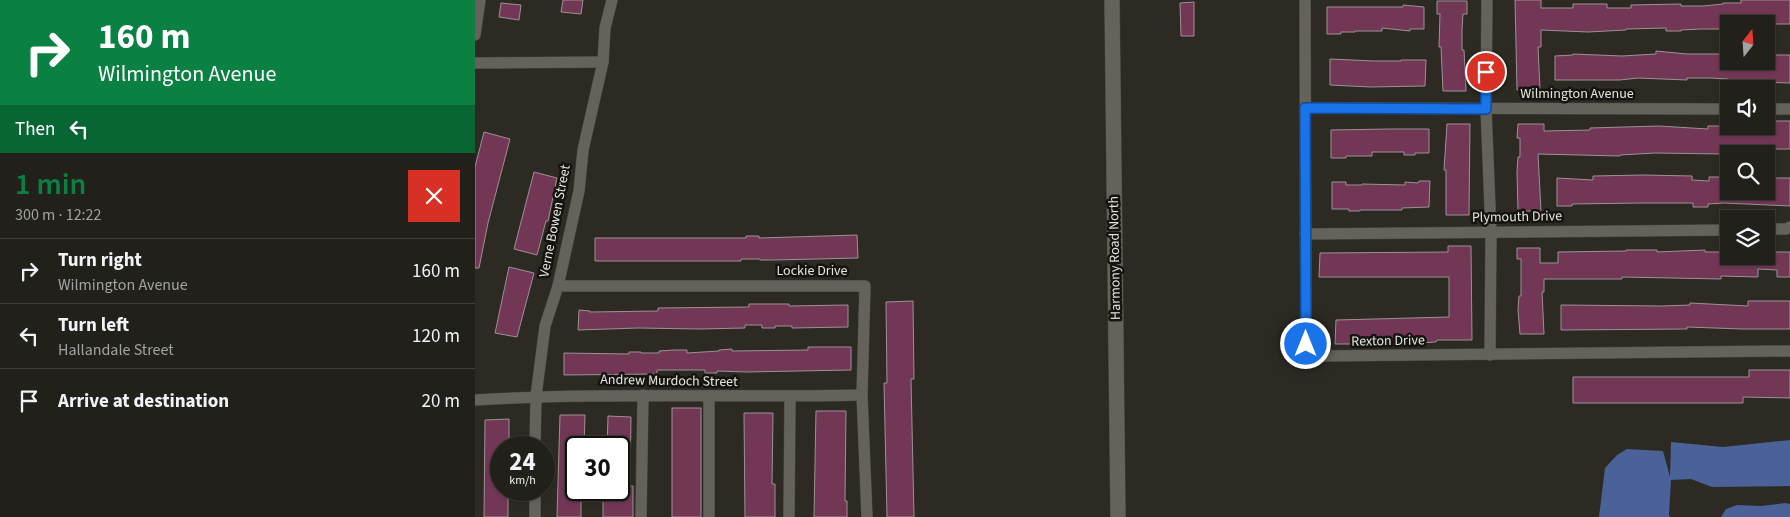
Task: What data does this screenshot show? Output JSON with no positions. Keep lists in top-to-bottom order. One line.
{"streets":{"main road":["Harmony Road North"],"street":["Wilmington Avenue","Plymouth Drive","Verne Bowen Street","Lockie Drive","Rexton Drive","Andrew Murdoch Street"]},"crossings":[["Wilmington Avenue","Rexton Drive"],["Plymouth Drive","Rexton Drive"],["Verne Bowen Street","Lockie Drive"],["Verne Bowen Street","Andrew Murdoch Street"],["Lockie Drive","Andrew Murdoch Street"]],"north":"top","page":{"turn":["160 m","Wilmington Avenue"],"then":"Then","heading":["1 min","300 m · 12:22"],"list":[{"name":"Turn right","note":"Wilmington Avenue","value":"160 m"},{"name":"Turn left","note":"Hallandale Street","value":"120 m"},{"name":"Arrive at destination","value":"20 m"}],"speed":"24 km/h","limit":"30"}}
